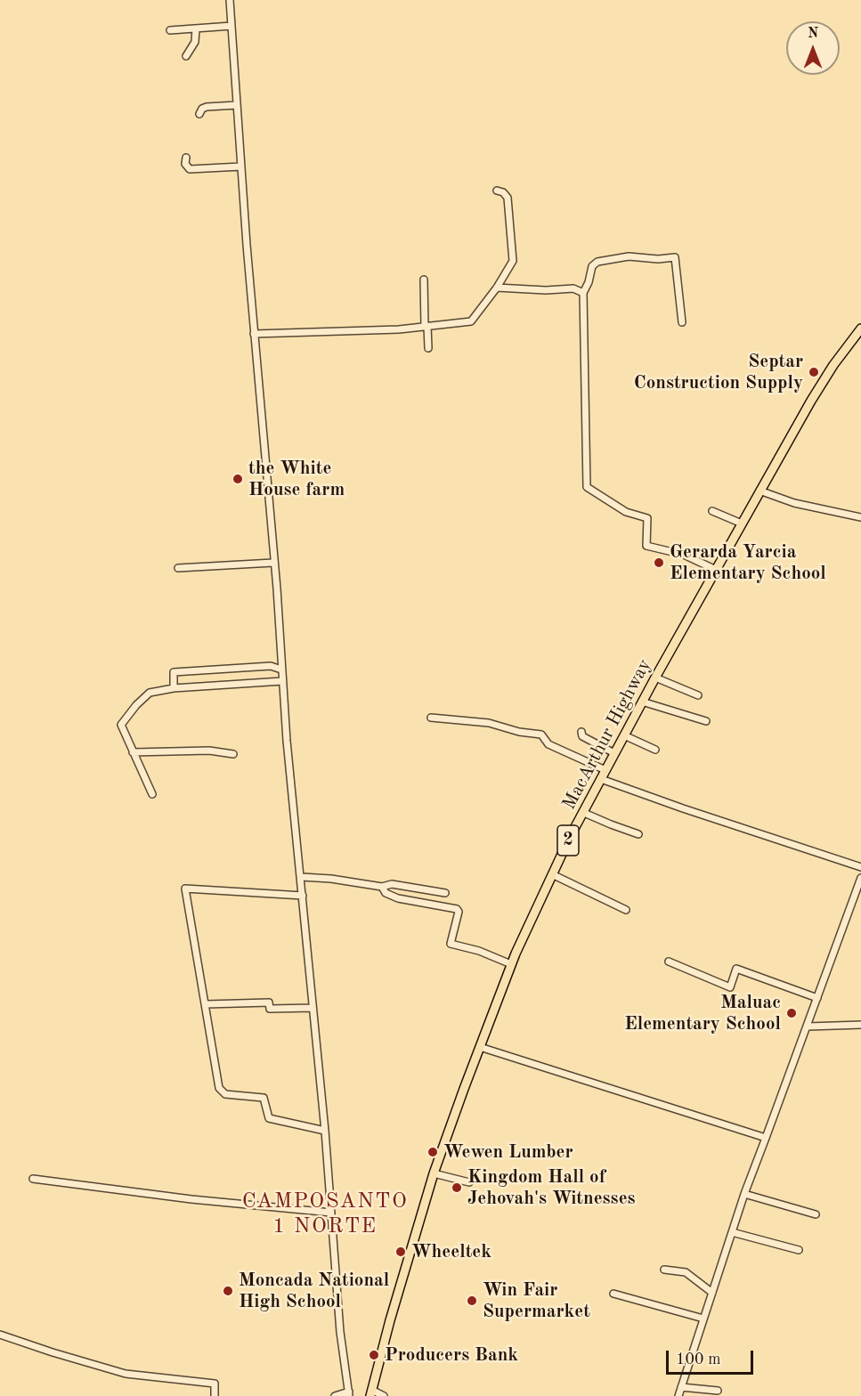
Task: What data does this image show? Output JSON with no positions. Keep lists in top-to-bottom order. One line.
{"streets":{"highway":["MacArthur Highway","2"]},"districts":["CAMPOSANTO 1 NORTE"],"places":["Septar Construction Supply","the White House farm","Gerarda Yarcia Elementary School","Maluac Elementary School","Wewen Lumber","Kingdom Hall of Jehovah's Witnesses","Wheeltek","Moncada National High School","Win Fair Supermarket","Producers Bank"],"scale_bar":"100 m","north":"top"}
